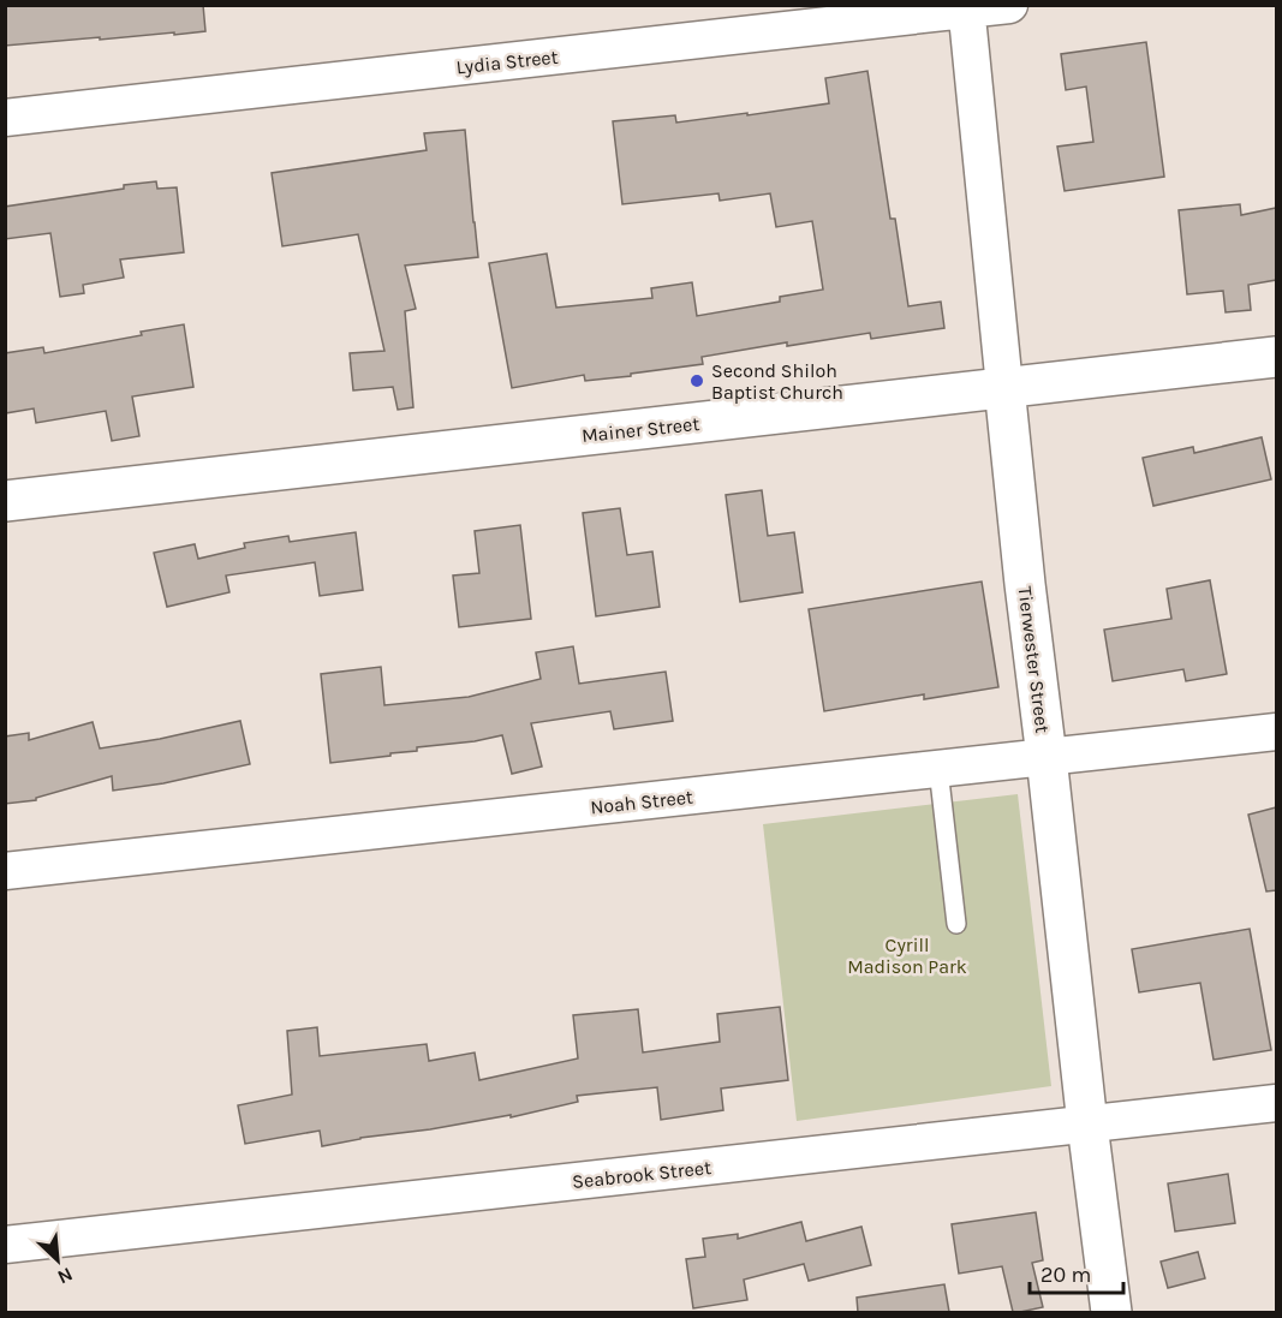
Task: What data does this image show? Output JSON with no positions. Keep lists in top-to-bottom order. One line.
{"streets":{"street":["Lydia Street","Mainer Street","Tierwester Street","Noah Street","Seabrook Street"]},"crossings":[["Lydia Street","Tierwester Street"],["Mainer Street","Tierwester Street"],["Tierwester Street","Noah Street"],["Tierwester Street","Seabrook Street"]],"parks":["Cyrill Madison Park"],"places":["Second Shiloh Baptist Church"],"scale_bar":"20 m","north":"bottom right"}
